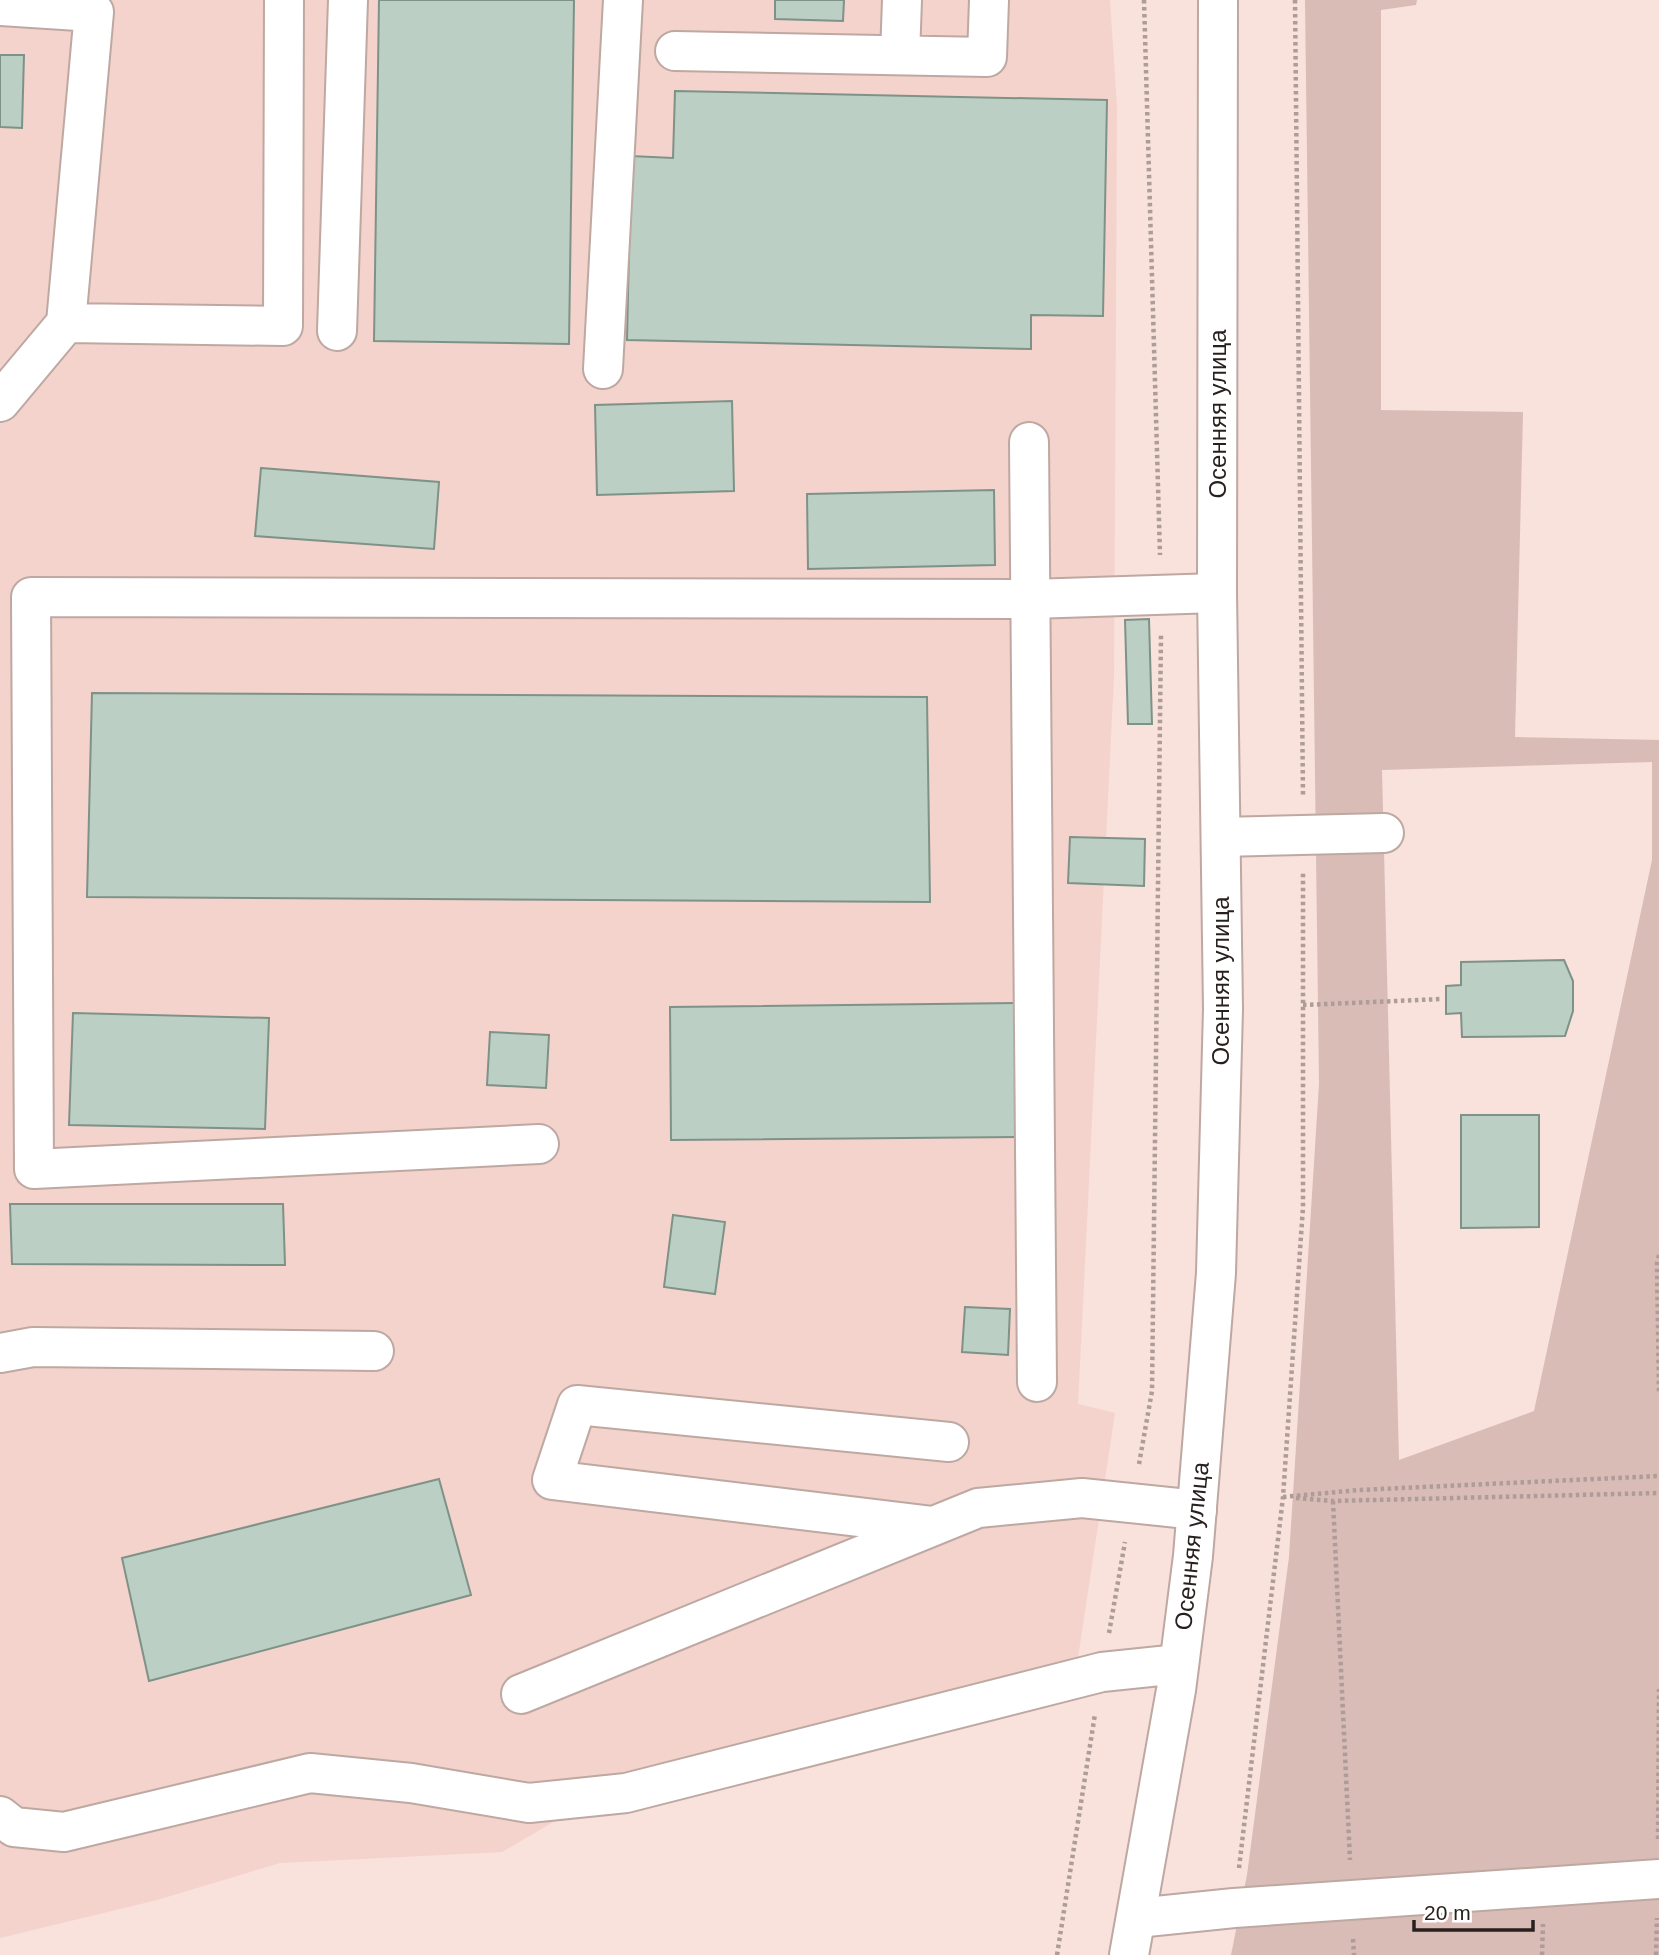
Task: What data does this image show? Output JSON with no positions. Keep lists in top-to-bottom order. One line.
{"streets":{"main road":["Осенняя улица"]},"scale_bar":"20 m"}
